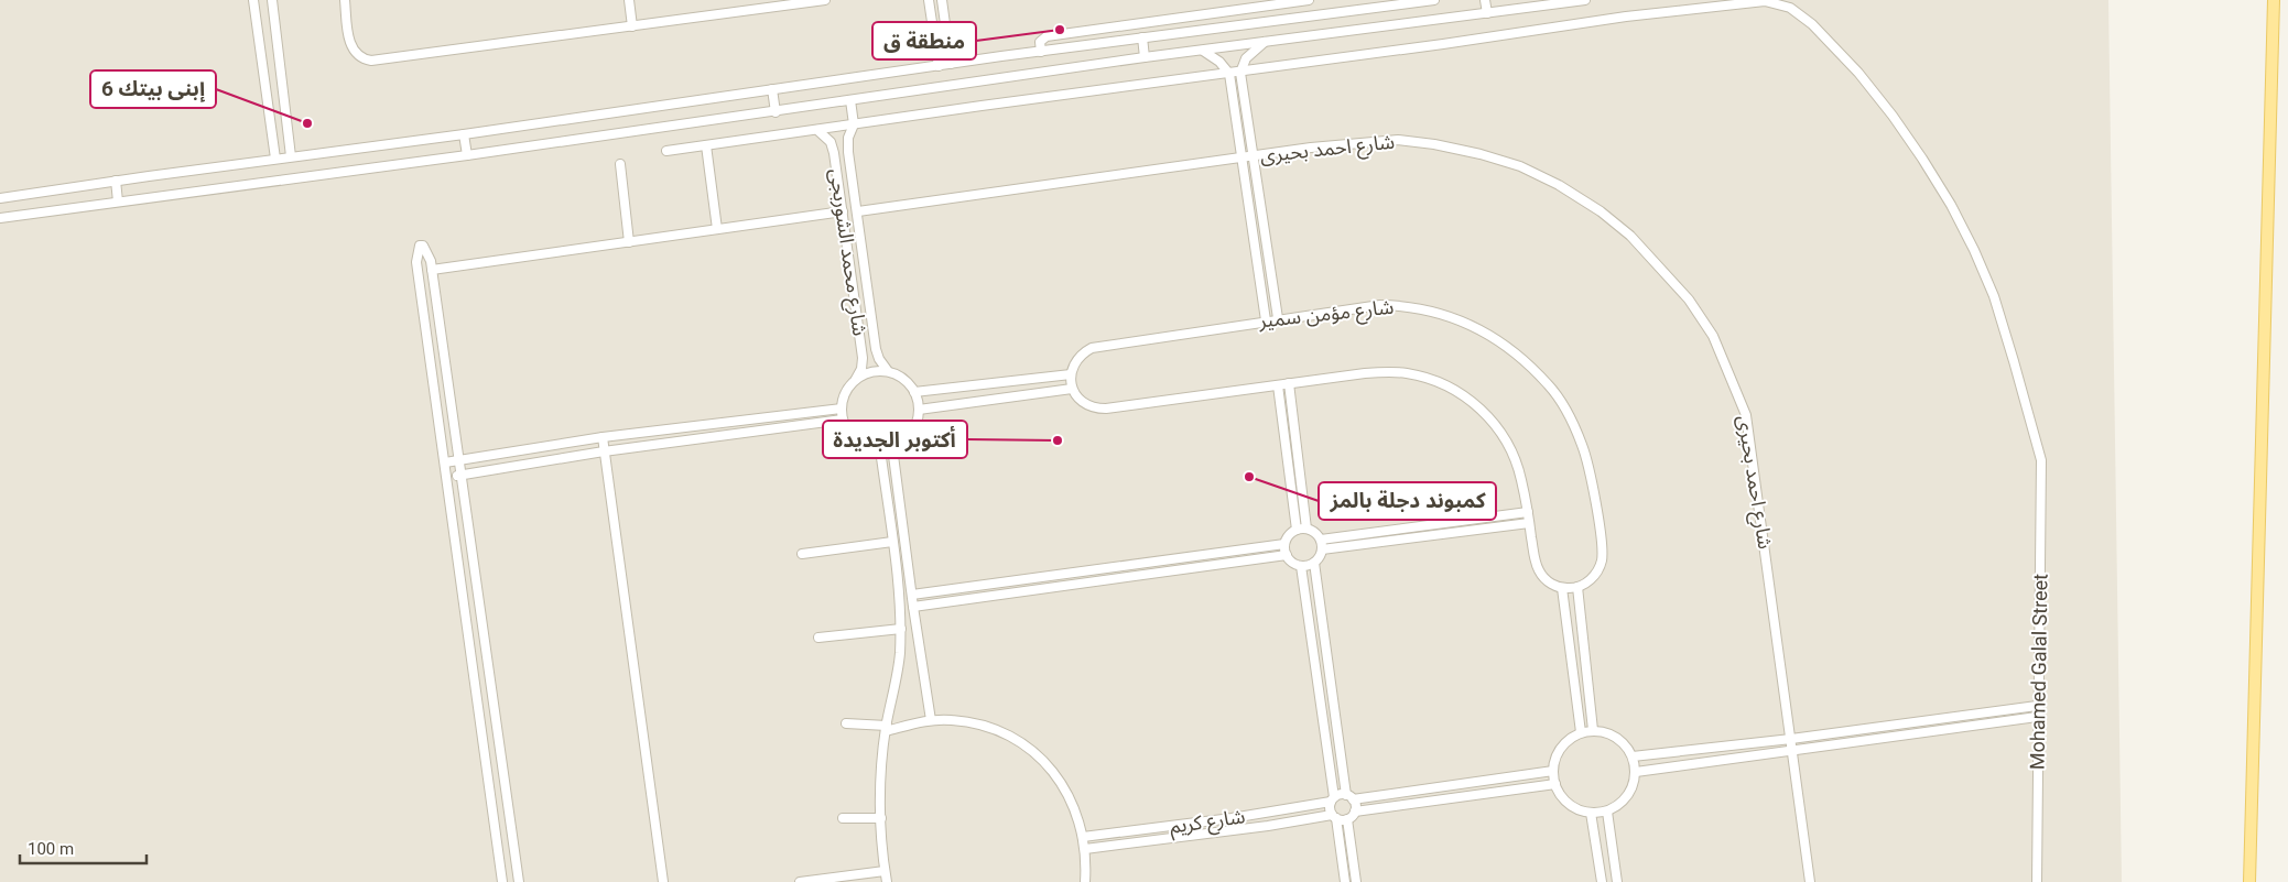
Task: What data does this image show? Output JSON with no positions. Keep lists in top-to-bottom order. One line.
{"streets":{"street":["شارع احمد بحيرى","شارع محمد الشوربجى","شارع مؤمن سمير","Mohamed Galal Street","شارع كريم"]},"crossings":[["شارع احمد بحيرى","شارع محمد الشوربجى"],["شارع محمد الشوربجى","Mohamed Galal Street"]],"places":["منطقة ق","إبنى بيتك 6","أكتوبر الجديدة","كمبوند دجلة بالمز"],"scale_bar":"100 m"}
